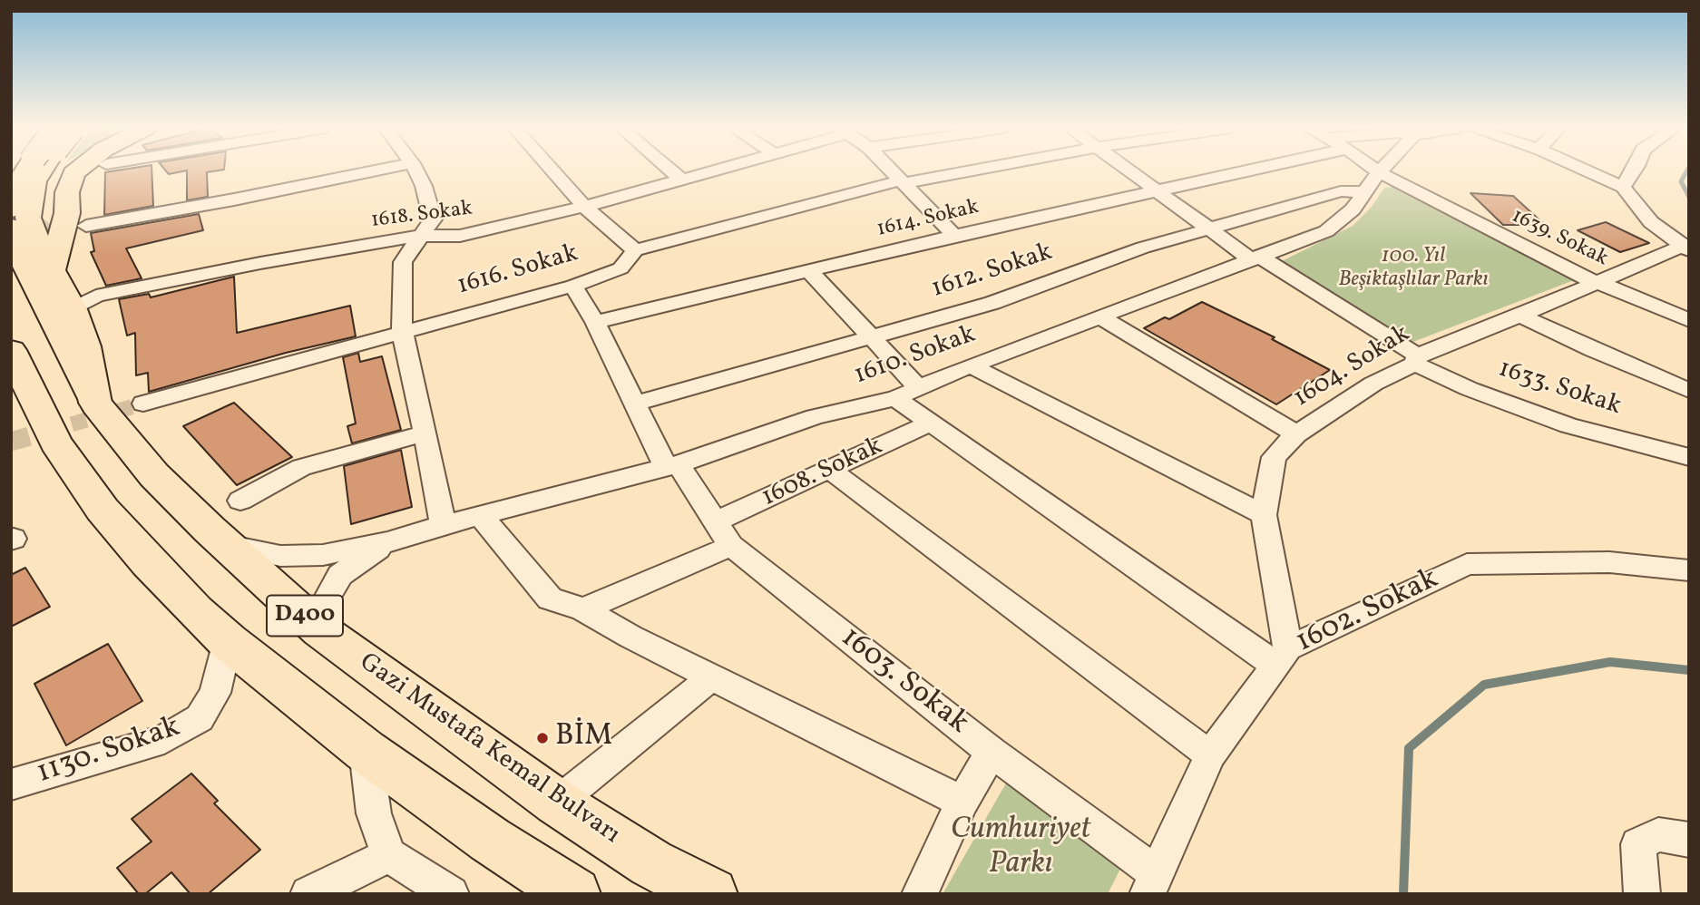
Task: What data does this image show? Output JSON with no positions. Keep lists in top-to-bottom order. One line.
{"streets":{"main road":["D400","Gazi Mustafa Kemal Bulvarı"],"street":["1618. Sokak","1614. Sokak","1639. Sokak","1616. Sokak","1612. Sokak","1610. Sokak","1604. Sokak","1633. Sokak","1608. Sokak","1602. Sokak","1603. Sokak","1130. Sokak"]},"crossings":[["1614. Sokak","1603. Sokak"],["1639. Sokak","1610. Sokak"],["1639. Sokak","1604. Sokak"],["1616. Sokak","1603. Sokak"],["1612. Sokak","1610. Sokak"],["1612. Sokak","1633. Sokak"],["1612. Sokak","1603. Sokak"],["1610. Sokak","1633. Sokak"],["1610. Sokak","1603. Sokak"],["1610. Sokak","Gazi Mustafa Kemal Bulvarı"],["1604. Sokak","1633. Sokak"],["1604. Sokak","1602. Sokak"],["1608. Sokak","1603. Sokak"],["1602. Sokak","1603. Sokak"],["D400","1130. Sokak"]],"parks":["100. Yıl Beşiktaşlılar Parkı","Cumhuriyet Parkı"],"places":["BİM"]}
